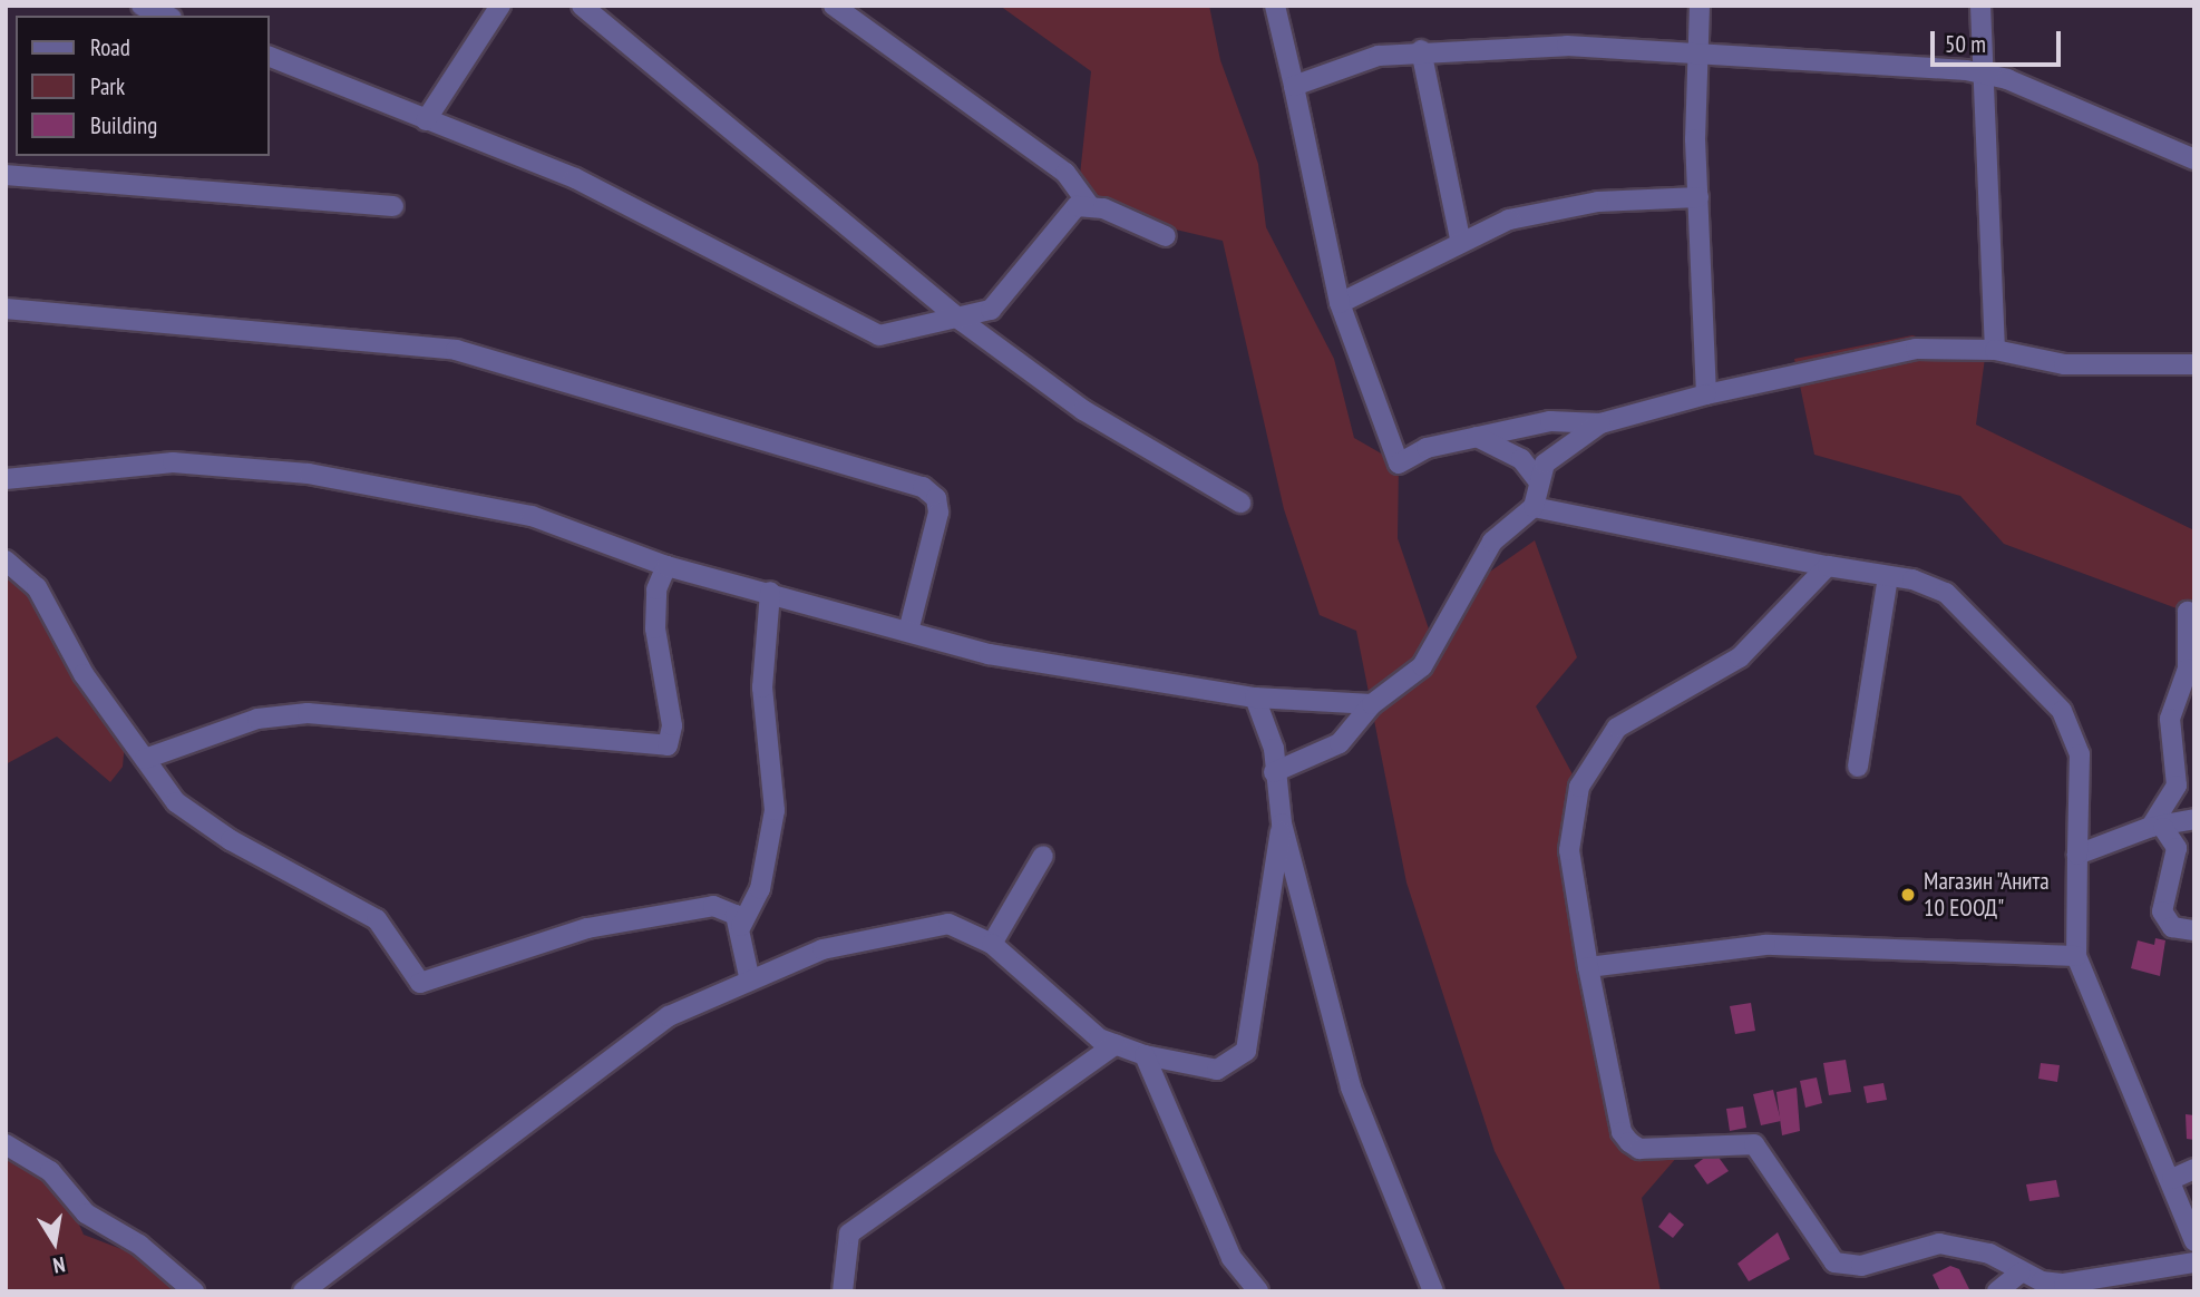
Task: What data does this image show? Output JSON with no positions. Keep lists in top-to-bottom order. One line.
{"places":["Магазин \"Анита 10 ЕООД\""],"legend":["Road","Park","Building"],"scale_bar":"50 m","north":"bottom"}
